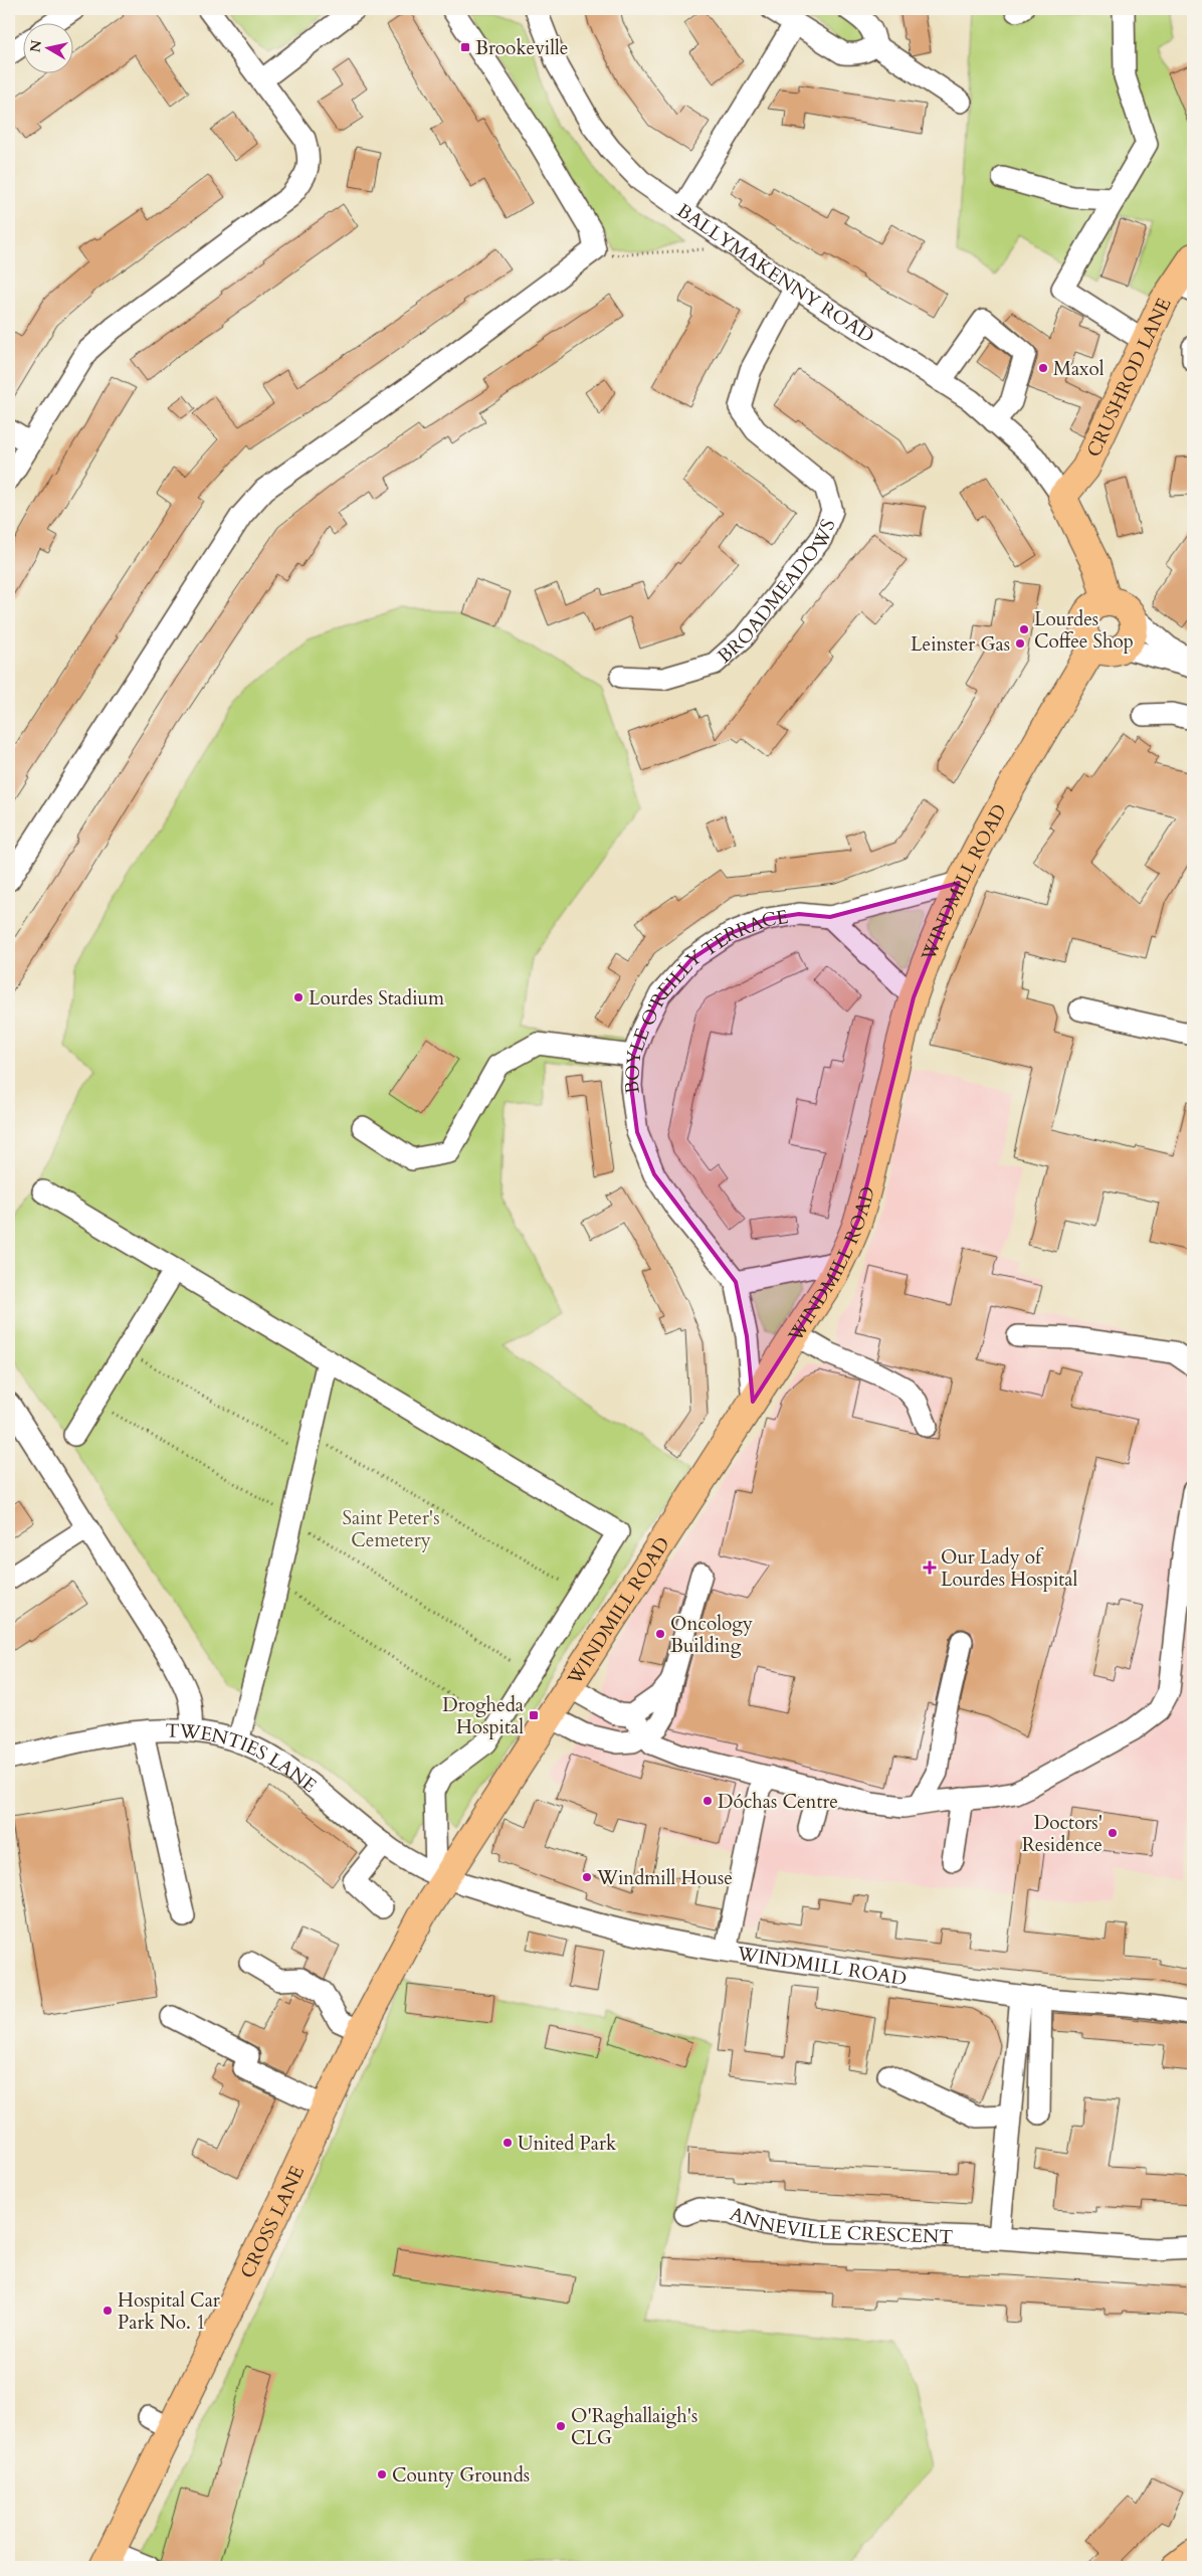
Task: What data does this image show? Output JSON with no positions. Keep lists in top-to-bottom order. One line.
{"streets":{"main road":["CRUSHROD LANE","WINDMILL ROAD","CROSS LANE"],"street":["BALLYMAKENNY ROAD","BROADMEADOWS","BOYLE O'REILLY TERRACE","TWENTIES LANE","ANNEVILLE CRESCENT"]},"crossings":[["BALLYMAKENNY ROAD","CRUSHROD LANE"],["BALLYMAKENNY ROAD","BROADMEADOWS"],["WINDMILL ROAD","BOYLE O'REILLY TERRACE"],["WINDMILL ROAD","TWENTIES LANE"],["WINDMILL ROAD","CROSS LANE"],["TWENTIES LANE","CROSS LANE"]],"parks":["Saint Peter's Cemetery"],"places":{"transit":["Brookeville","Drogheda Hospital"],"other":["Maxol","Lourdes Coffee Shop","Leinster Gas","Lourdes Stadium","Oncology Building","Dóchas Centre","Doctors' Residence","Windmill House","United Park","Hospital Car Park No. 1","O'Raghallaigh's CLG","County Grounds"],"health":["Our Lady of Lourdes Hospital"]},"north":"left"}
